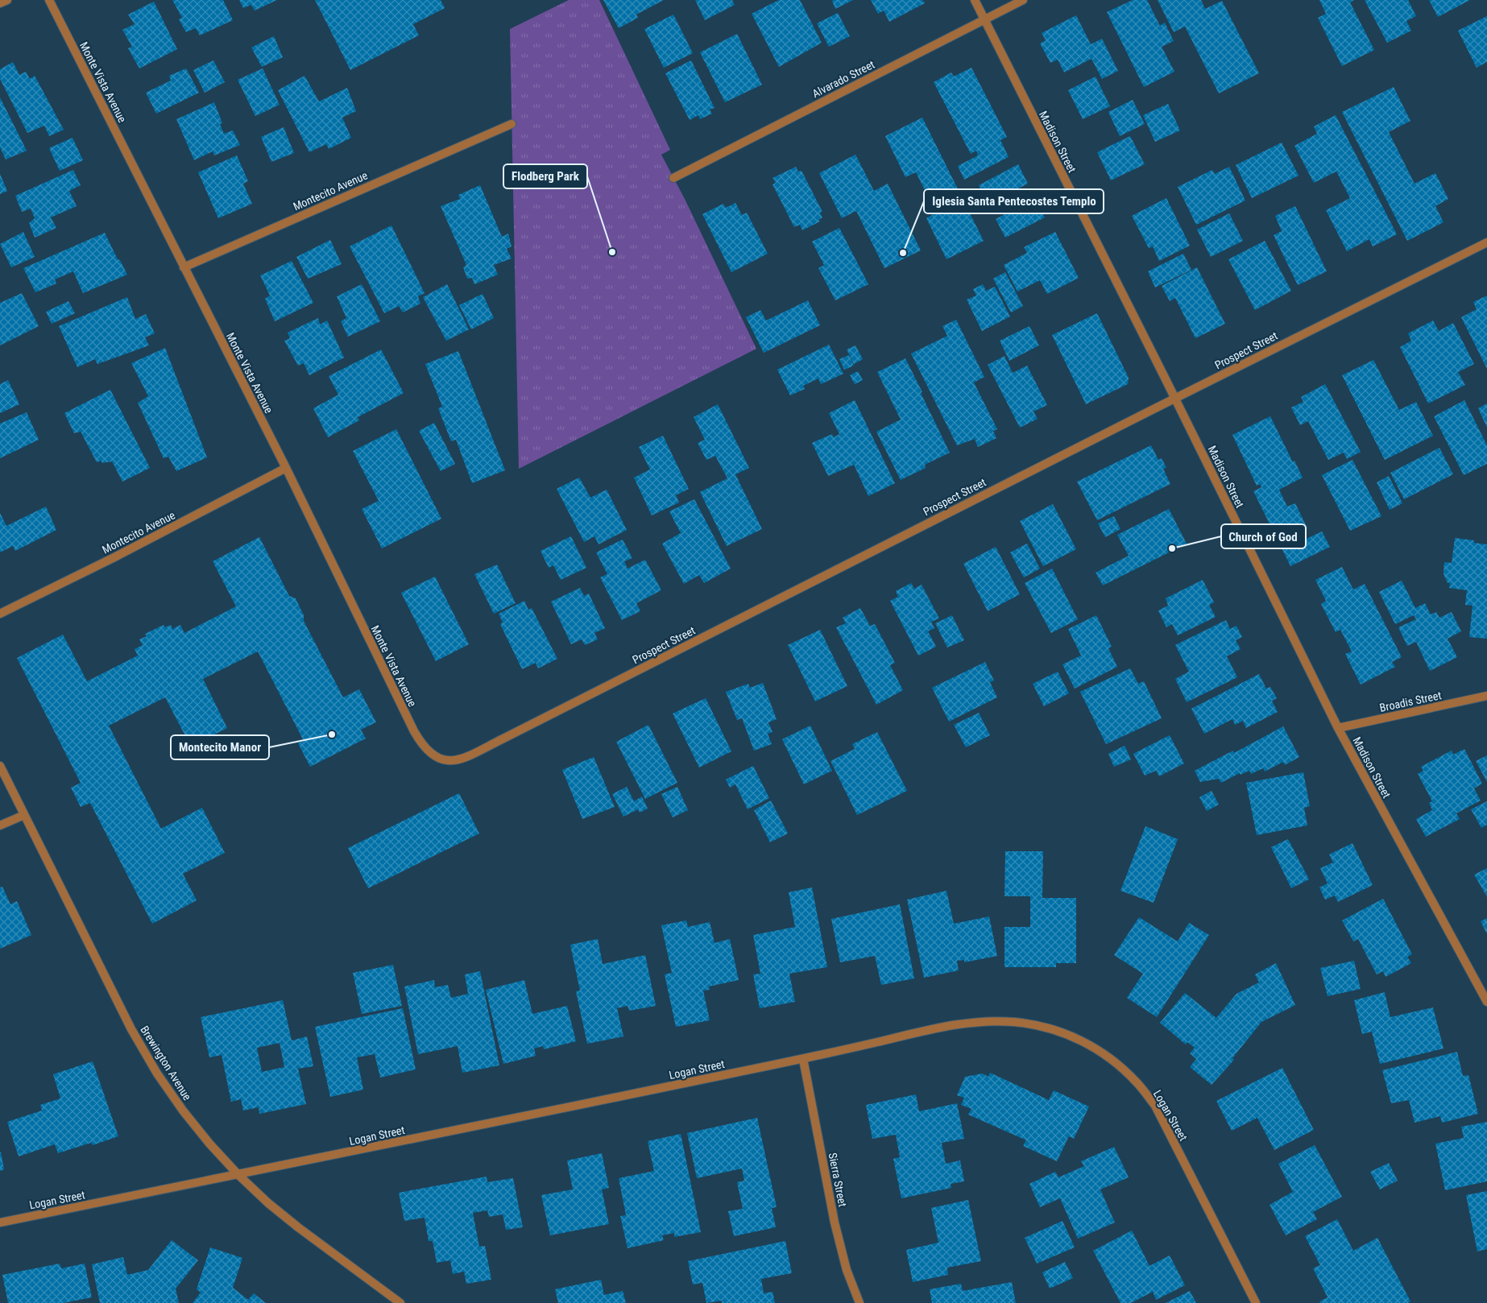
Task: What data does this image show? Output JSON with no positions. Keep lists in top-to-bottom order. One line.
{"streets":{"street":["Alvarado Street","Monte Vista Avenue","Madison Street","Montecito Avenue","Prospect Street","Broadis Street","Brewington Avenue","Logan Street","Sierra Street"]},"crossings":[["Alvarado Street","Madison Street"],["Monte Vista Avenue","Montecito Avenue"],["Monte Vista Avenue","Prospect Street"],["Madison Street","Prospect Street"],["Madison Street","Broadis Street"],["Brewington Avenue","Logan Street"],["Logan Street","Sierra Street"]],"places":["Flodberg Park","Iglesia Santa Pentecostes Templo","Church of God","Montecito Manor"]}
